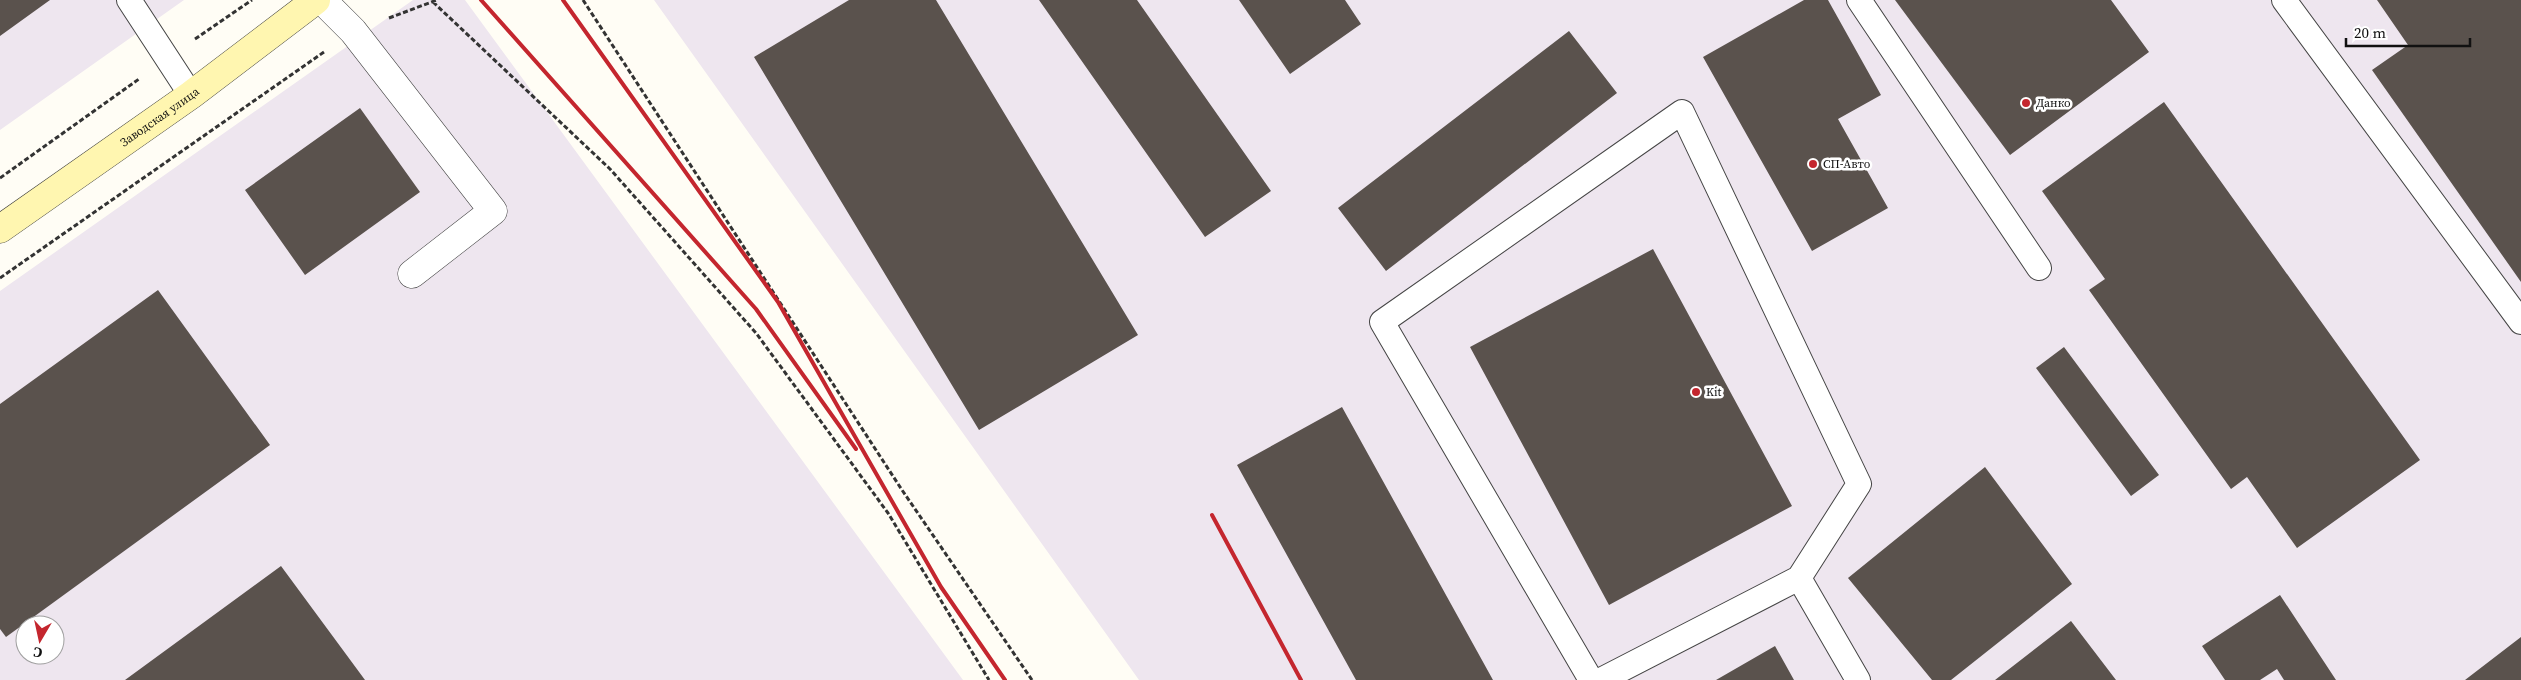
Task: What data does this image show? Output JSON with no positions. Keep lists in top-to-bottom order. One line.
{"streets":{"main road":["Заводская улица"]},"places":["Данко","СП-Авто","Kit"],"scale_bar":"20 m","north":"bottom"}
